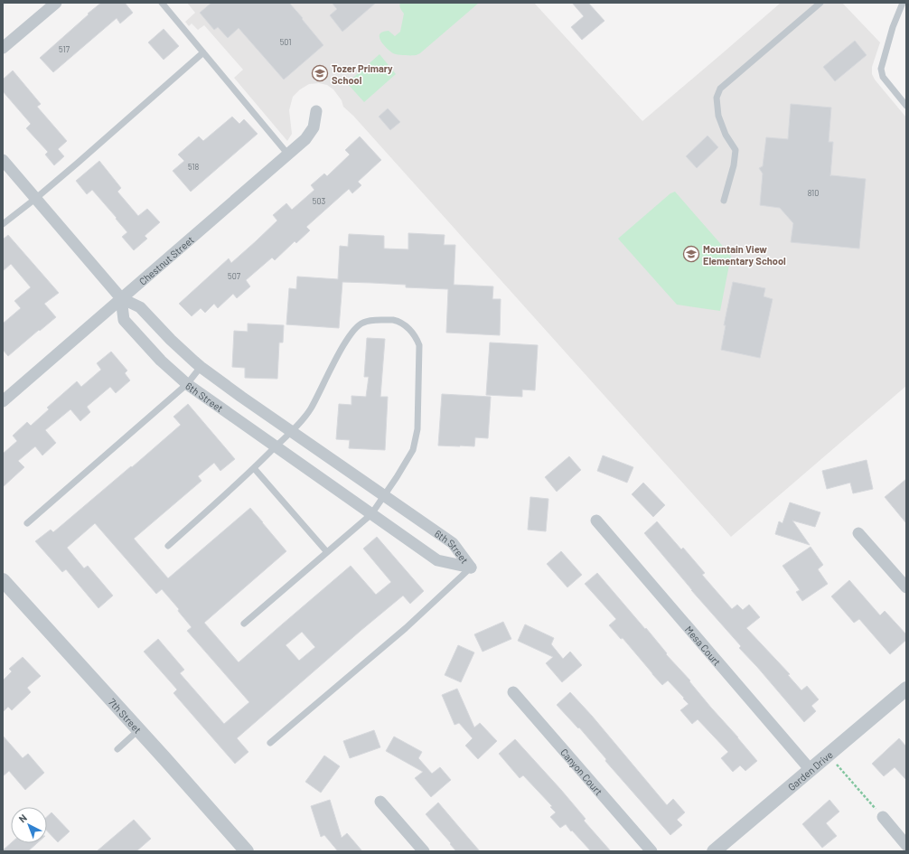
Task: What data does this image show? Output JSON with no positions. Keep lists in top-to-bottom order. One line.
{"streets":{"street":["Chestnut Street","6th Street","Mesa Court","7th Street","Garden Drive","Canyon Court"]},"crossings":[["Chestnut Street","6th Street"],["Mesa Court","Garden Drive"]],"places":{"school or university":["Tozer Primary School","Mountain View Elementary School"]},"house_numbers":["501","517","518","810","503","507"],"north":"top left"}
